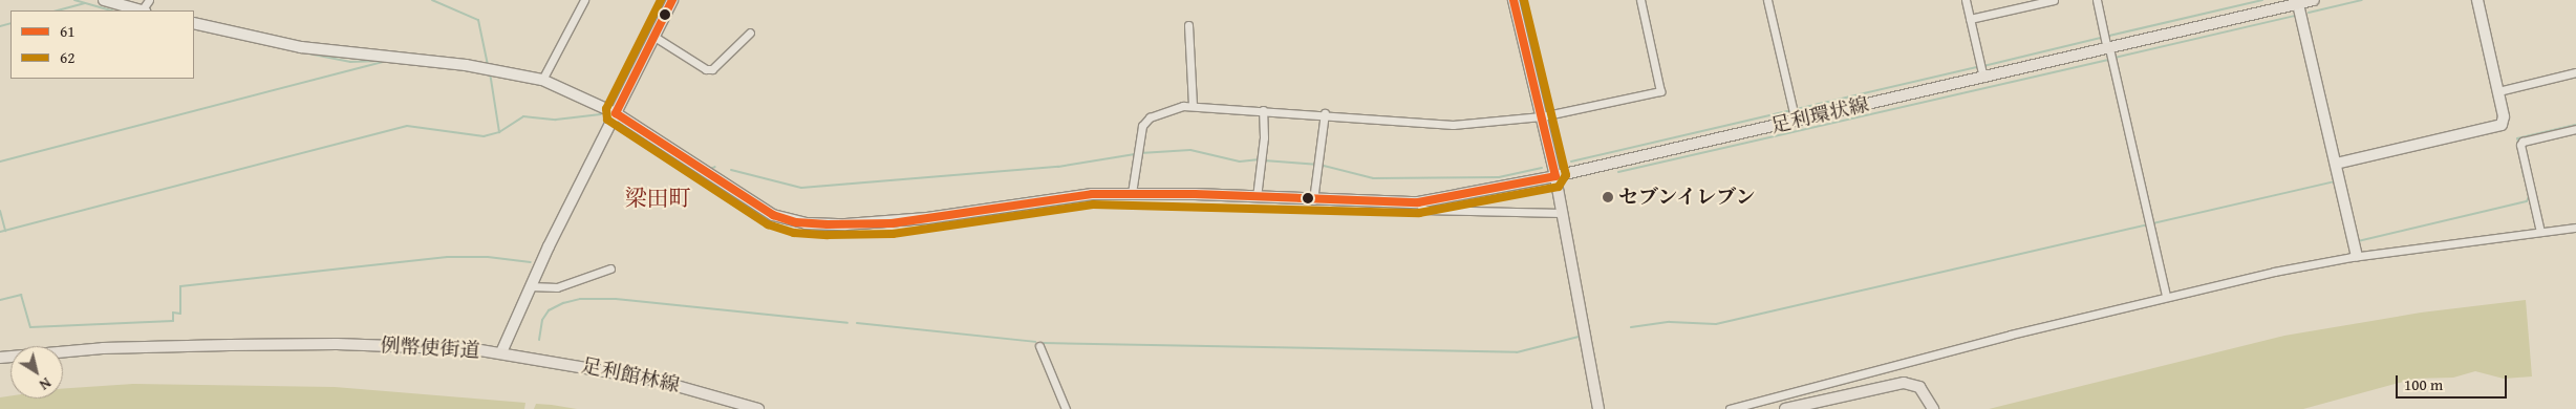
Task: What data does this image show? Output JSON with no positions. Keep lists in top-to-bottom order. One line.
{"streets":{"main road":["足利環状線","例幣使街道","足利館林線"]},"crossings":[["例幣使街道","足利館林線"]],"districts":["梁田町"],"places":["セブンイレブン"],"lines":["transit line 61","transit line 62"],"legend":["61","62"],"scale_bar":"100 m","north":"bottom right"}
